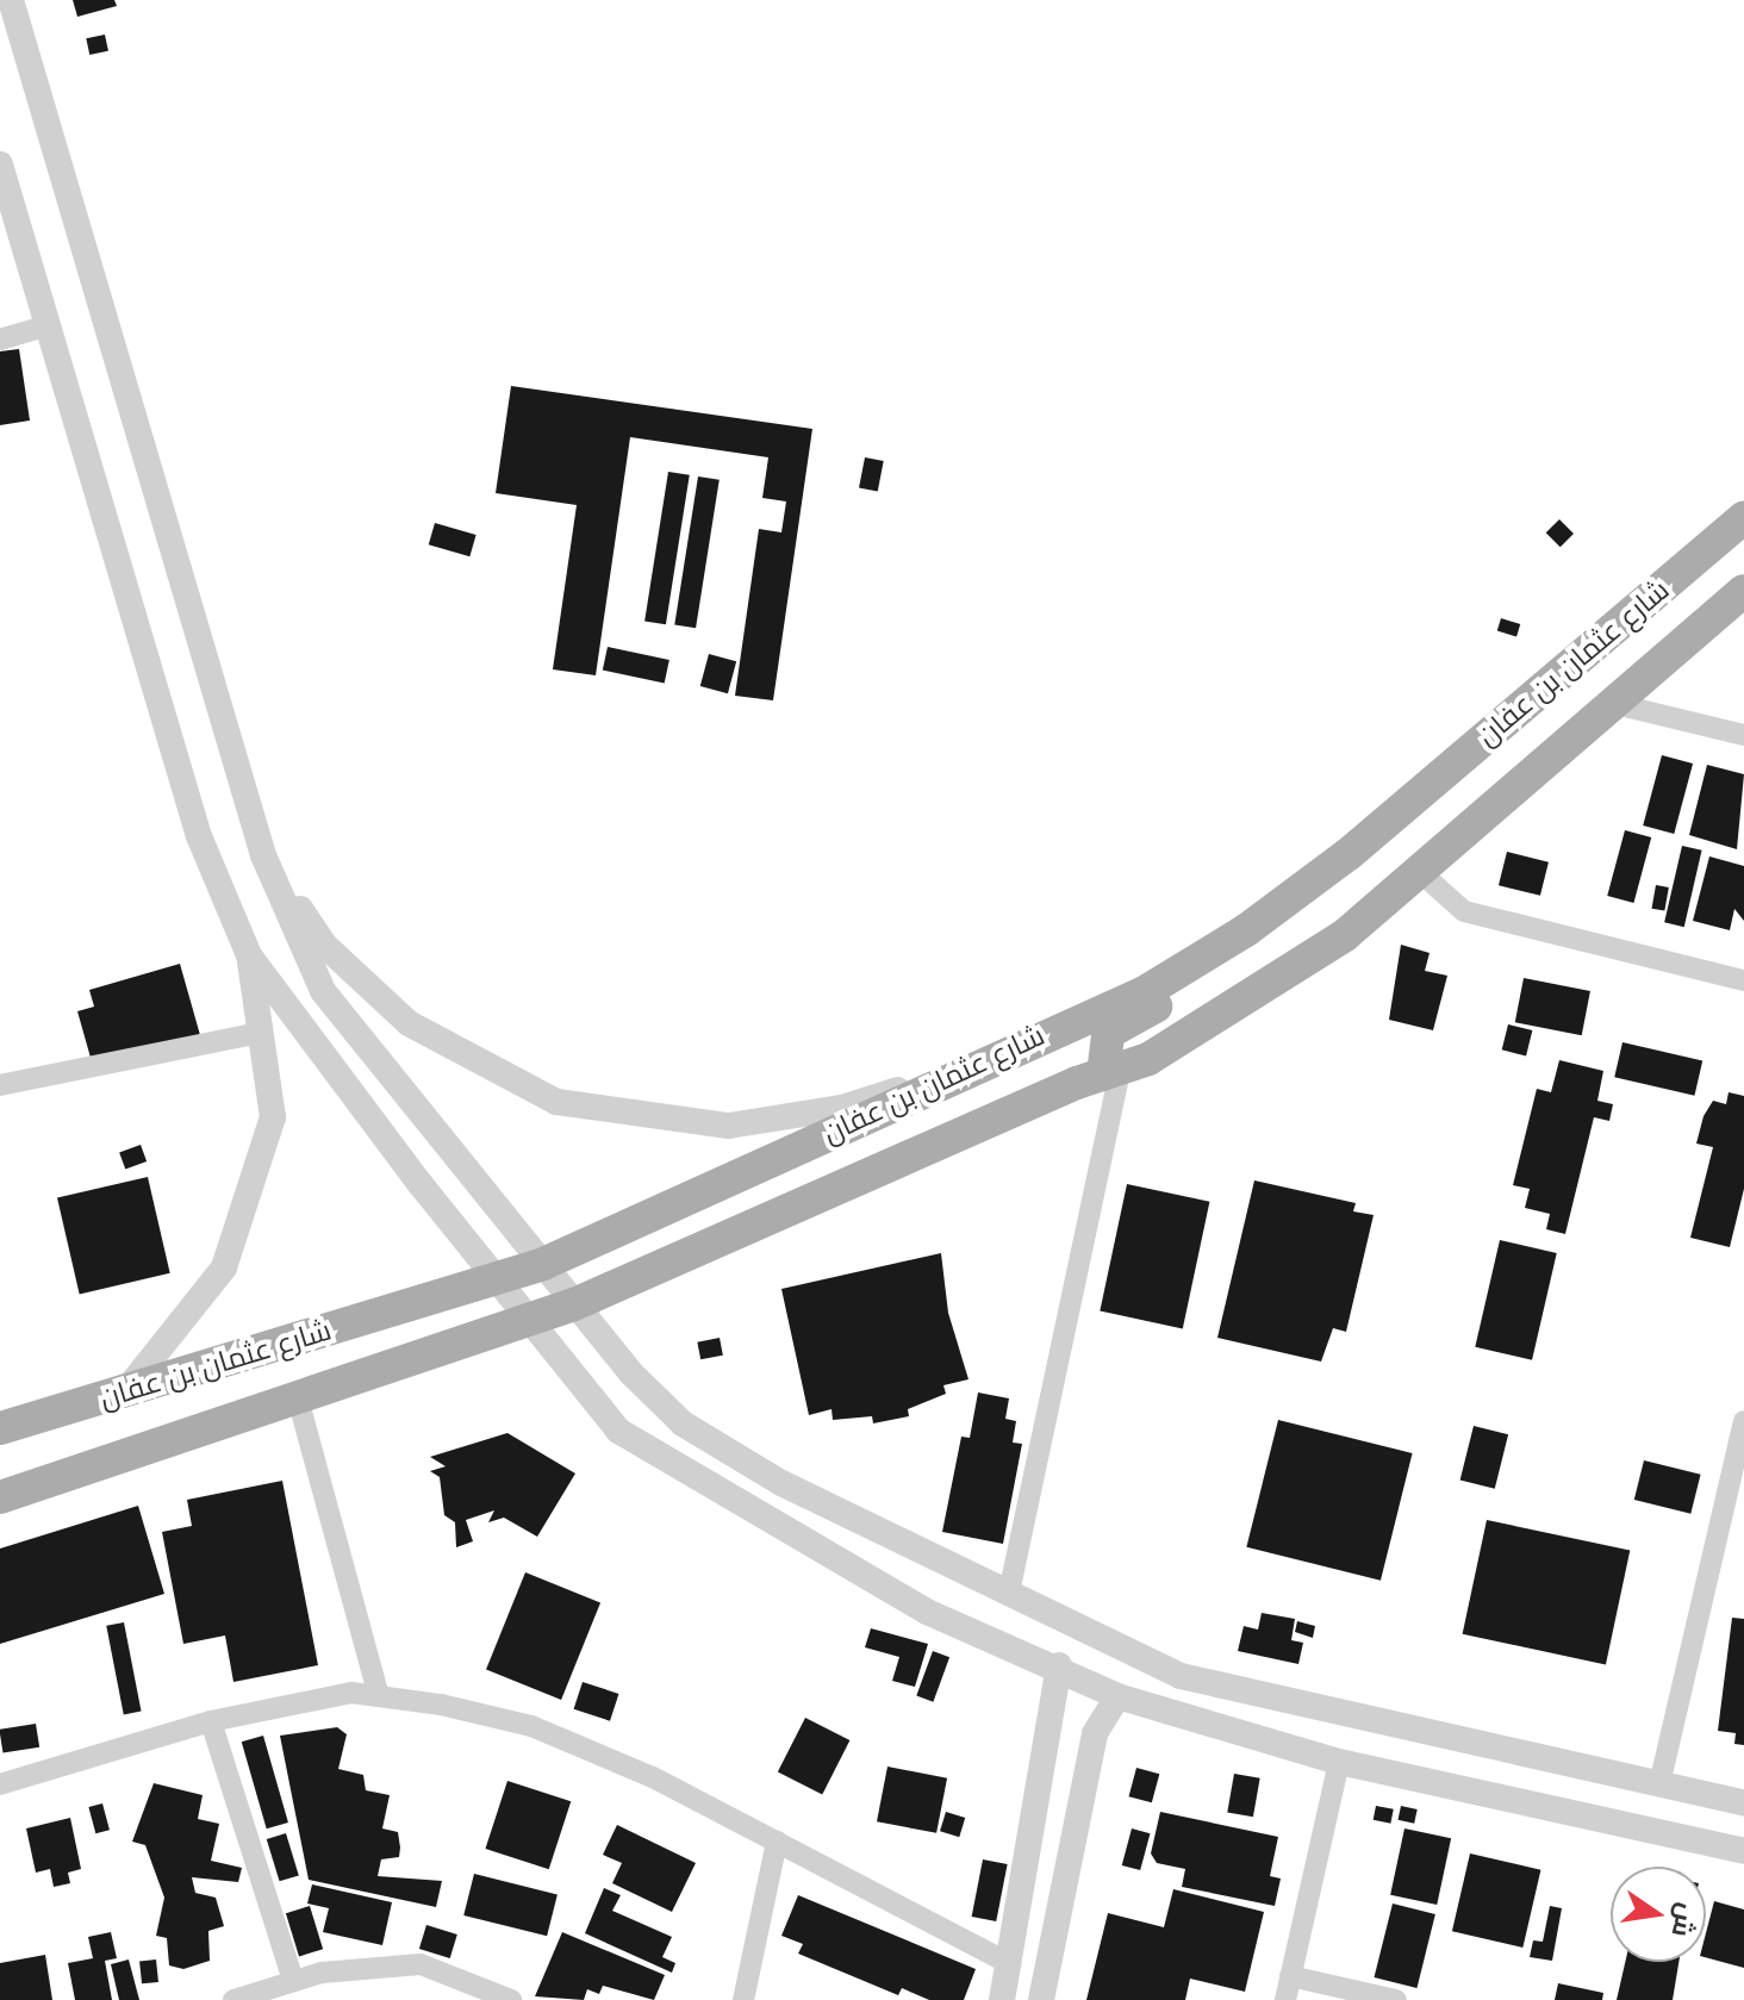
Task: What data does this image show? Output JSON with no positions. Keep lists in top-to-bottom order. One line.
{"streets":{"main road":["شارع عثمان بن عفان"]},"north":"right"}
